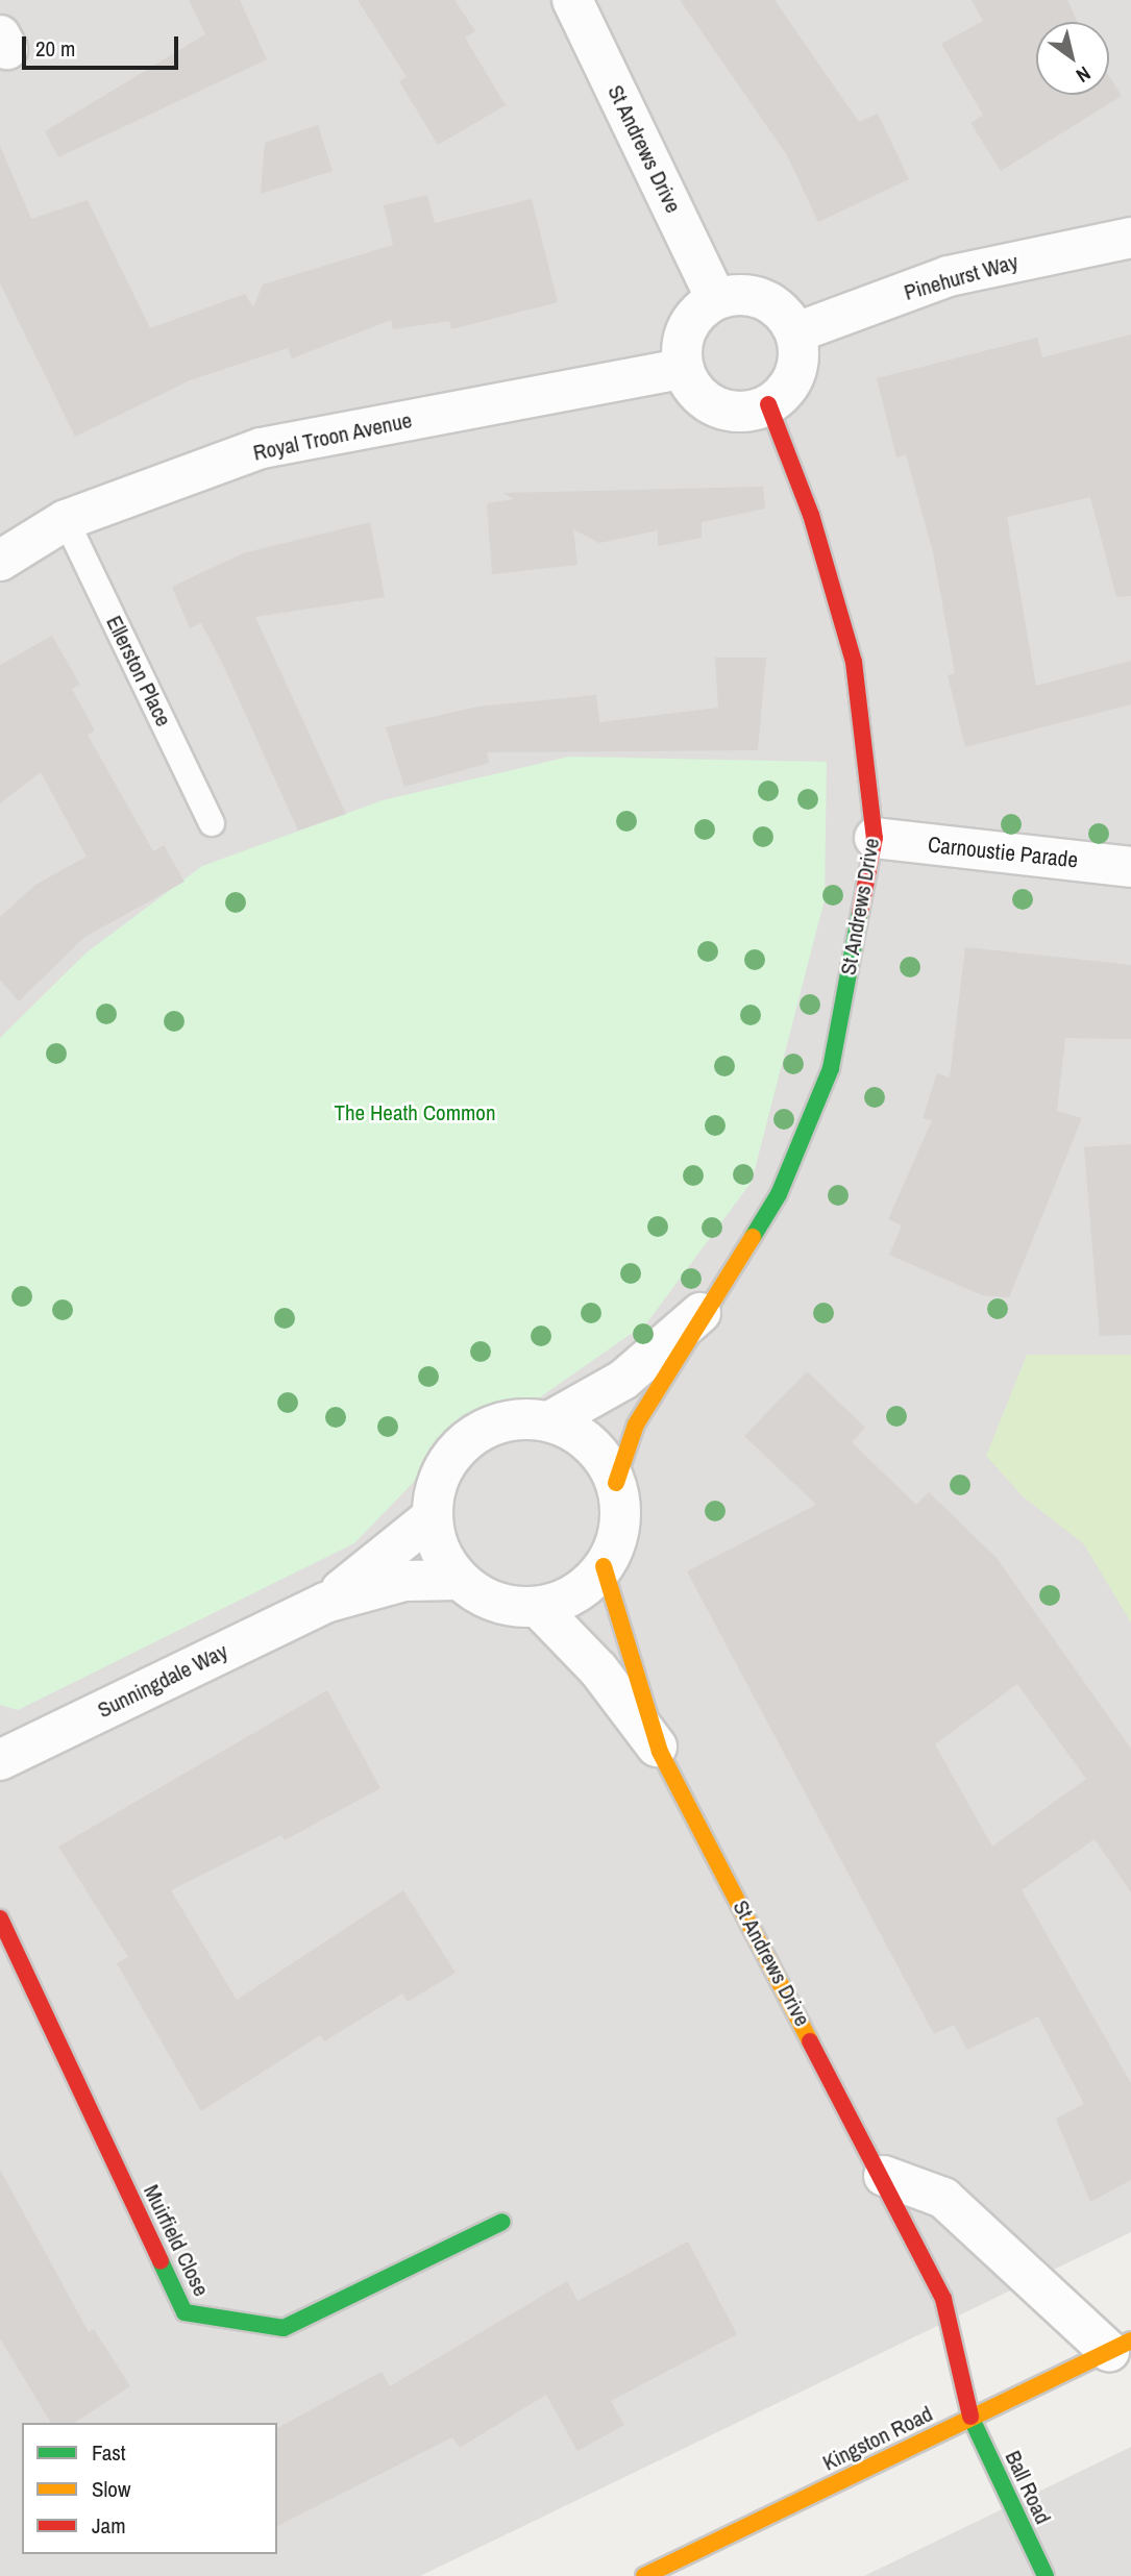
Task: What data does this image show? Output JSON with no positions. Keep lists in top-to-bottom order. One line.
{"streets":{"street":["St Andrews Drive","Pinehurst Way","Royal Troon Avenue","Carnoustie Parade","Sunningdale Way","Muirfield Close","Kingston Road","Ball Road"],"lane":["Ellerston Place"]},"crossings":[["St Andrews Drive","Pinehurst Way"],["St Andrews Drive","Royal Troon Avenue"],["St Andrews Drive","Carnoustie Parade"],["St Andrews Drive","Sunningdale Way"],["St Andrews Drive","Kingston Road"],["St Andrews Drive","Ball Road"],["Pinehurst Way","Royal Troon Avenue"],["Royal Troon Avenue","Ellerston Place"],["Kingston Road","Ball Road"]],"parks":["The Heath Common"],"legend":["Fast","Slow","Jam"],"scale_bar":"20 m","north":"bottom right"}
